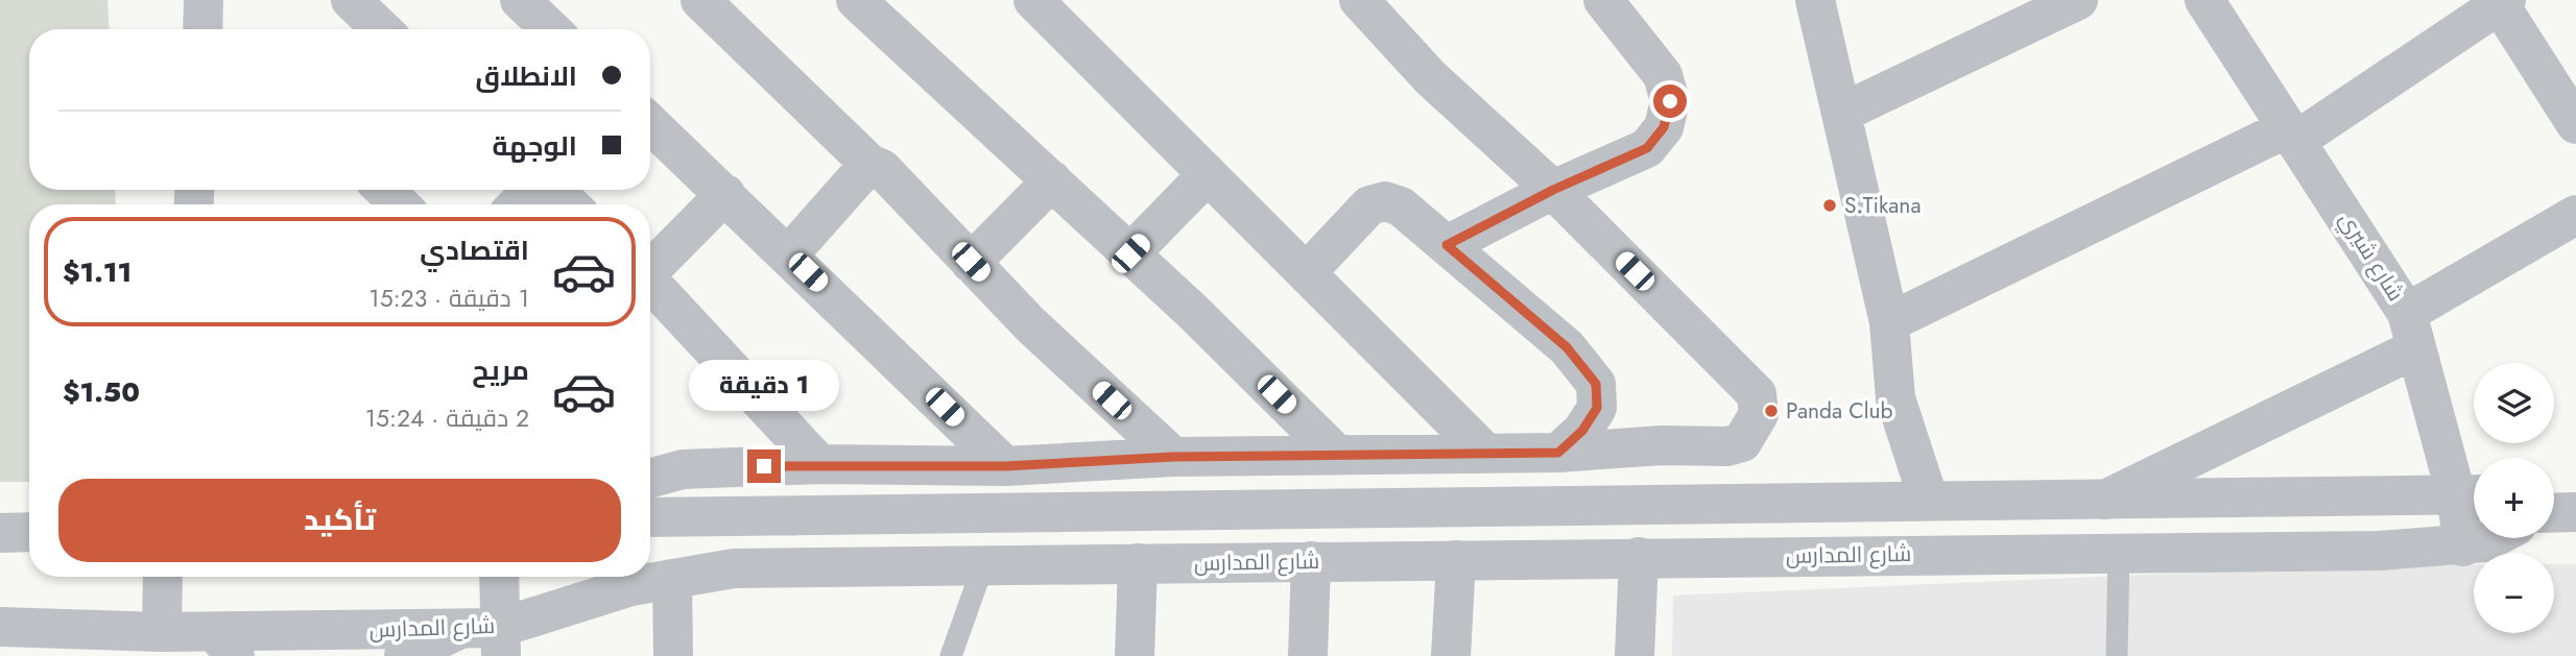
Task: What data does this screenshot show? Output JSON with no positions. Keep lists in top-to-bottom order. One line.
{"streets":{"street":["شارع شيري","شارع المدارس"]},"crossings":[["شارع شيري","شارع المدارس"]],"places":["S.Tikana","Panda Club"],"page":{"banner":["الانطلاق","الوجهة"],"list":[{"name":"اقتصادي","note":"1 دقيقة · 15:23","value":"$1.11"},{"name":"مريح","note":"2 دقيقة · 15:24","value":"$1.50"}],"bubble":"1 دقيقة","map_buttons":["+","−"],"buttons":"تأكيد"}}
